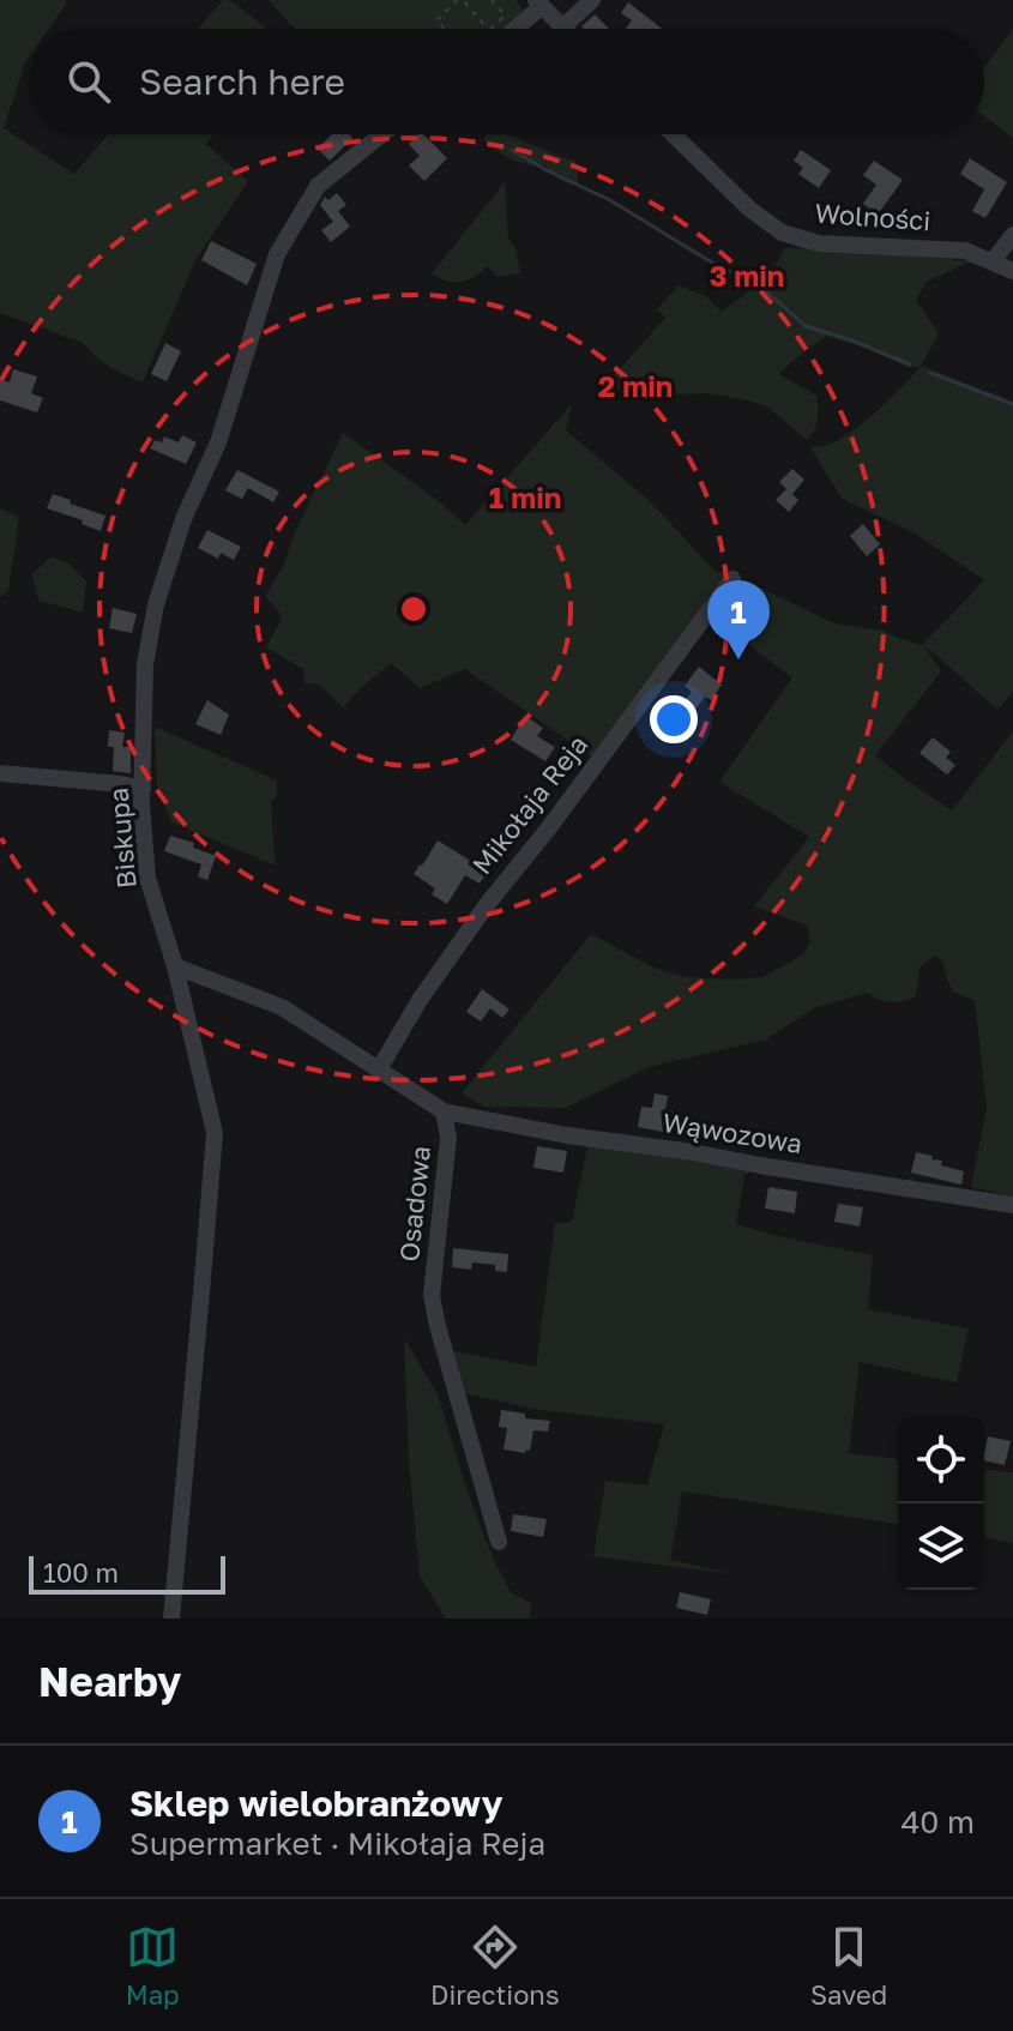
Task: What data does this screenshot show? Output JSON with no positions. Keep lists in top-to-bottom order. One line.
{"streets":{"street":["Wolności","Mikołaja Reja","Biskupa","Wąwozowa","Osadowa"]},"crossings":[["Mikołaja Reja","Osadowa"],["Biskupa","Osadowa"],["Wąwozowa","Osadowa"]],"scale_bar":"100 m","page":{"search":"Search here","pins":"1","scale":"100 m","heading":"Nearby","list":[{"mark":"1","name":"Sklep wielobranżowy","note":"Supermarket · Mikołaja Reja","value":"40 m"}],"nav":["Map","Directions","Saved"]},"rings":["3 min","2 min","1 min"]}
